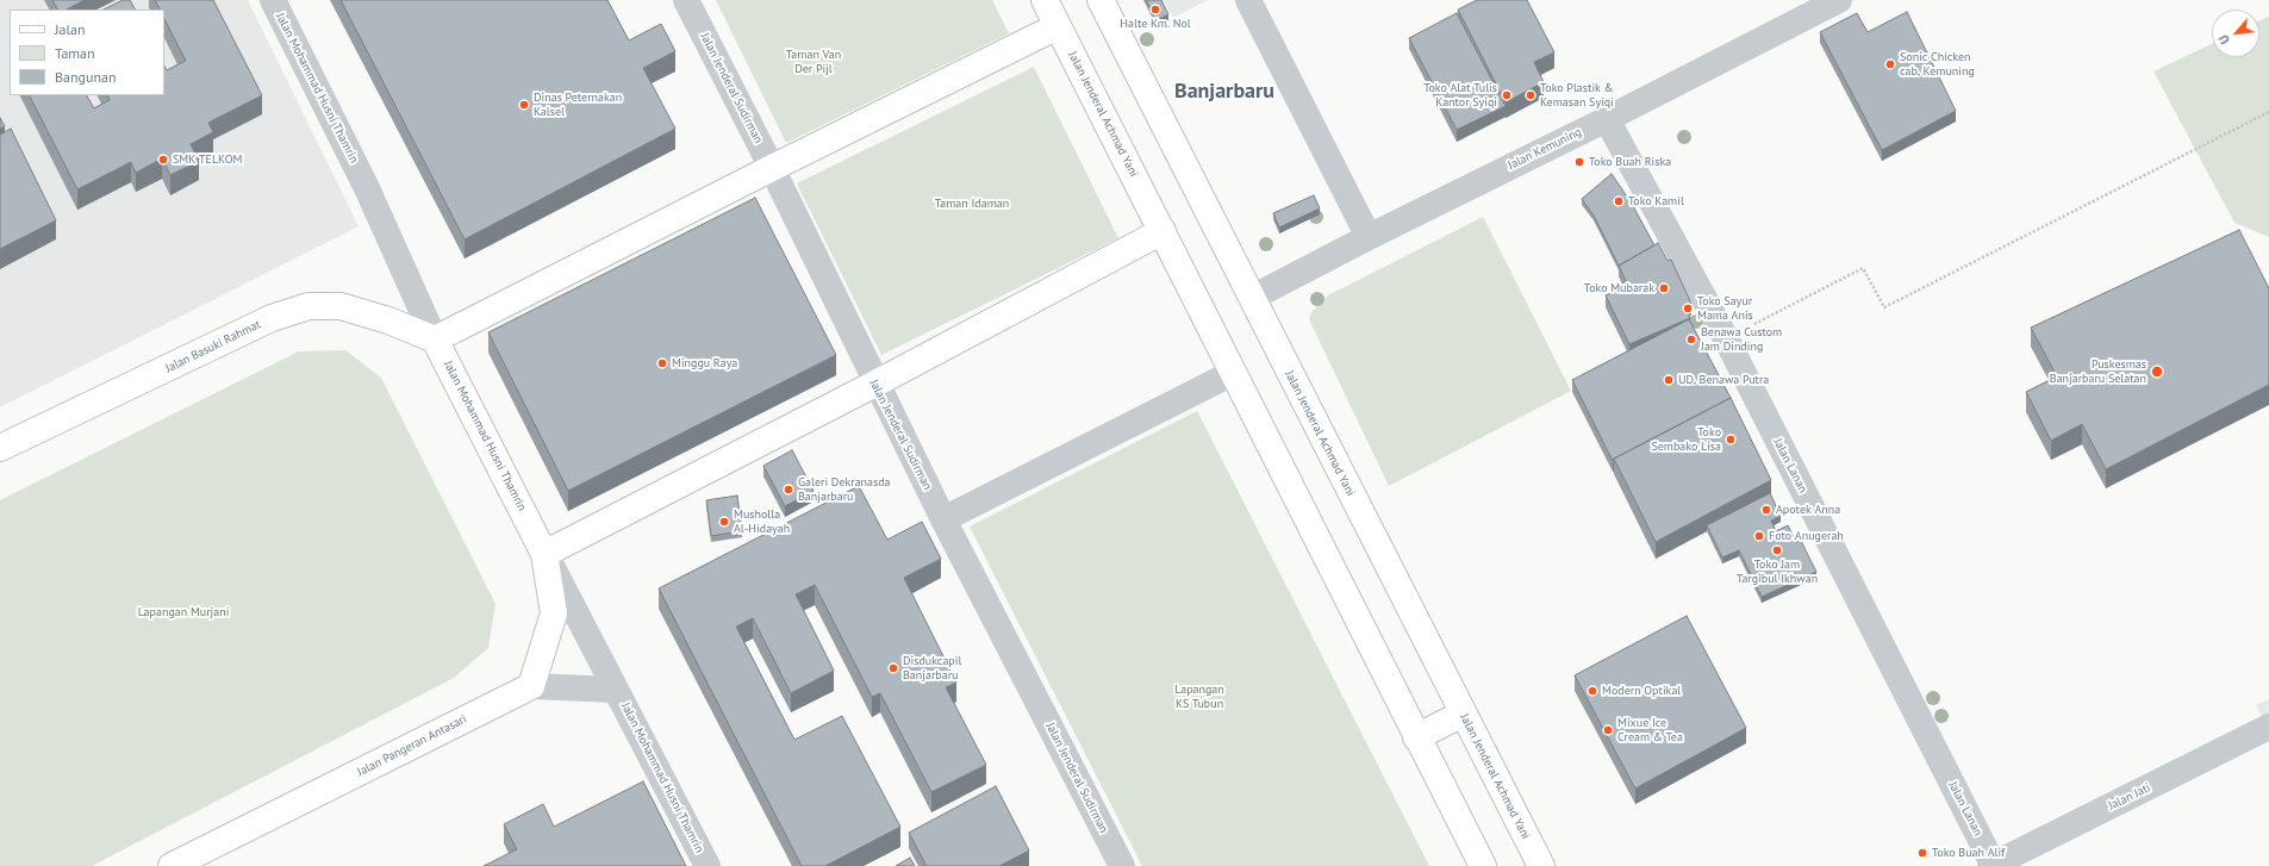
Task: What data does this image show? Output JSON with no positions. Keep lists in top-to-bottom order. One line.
{"streets":{"main road":["Jalan Mohammad Husni Thamrin","Jalan Jenderal Achmad Yani","Jalan Basuki Rahmat","Jalan Pangeran Antasari"],"street":["Jalan Jenderal Sudirman","Jalan Kemuning","Jalan Lanan","Jalan Jati"]},"crossings":[["Jalan Mohammad Husni Thamrin","Jalan Basuki Rahmat"],["Jalan Jenderal Achmad Yani","Jalan Kemuning"],["Jalan Kemuning","Jalan Lanan"],["Jalan Lanan","Jalan Jati"]],"districts":["Banjarbaru"],"parks":["Taman Van Der Pijl","Taman Idaman","Lapangan Murjani","Lapangan KS Tubun"],"places":["Halte Km. Nol","Sonic Chicken cab. Kemuning","Toko Alat Tulis Kantor Syiqi","Toko Plastik & Kemasan Syiqi","Dinas Peternakan Kalsel","SMK TELKOM","Toko Buah Riska","Toko Kamil","Toko Mubarak","Toko Sayur Mama Anis","Benawa Custom Jam Dinding","Minggu Raya","Puskesmas Banjarbaru Selatan","UD. Benawa Putra","Toko Sembako Lisa","Galeri Dekranasda Banjarbaru","Apotek Anna","Musholla Al-Hidayah","Foto Anugerah","Toko Jam Targibul Ikhwan","Disdukcapil Banjarbaru","Modern Optikal","Mixue Ice Cream & Tea","Toko Buah Alif"],"legend":["Jalan","Taman","Bangunan"],"north":"bottom left"}
